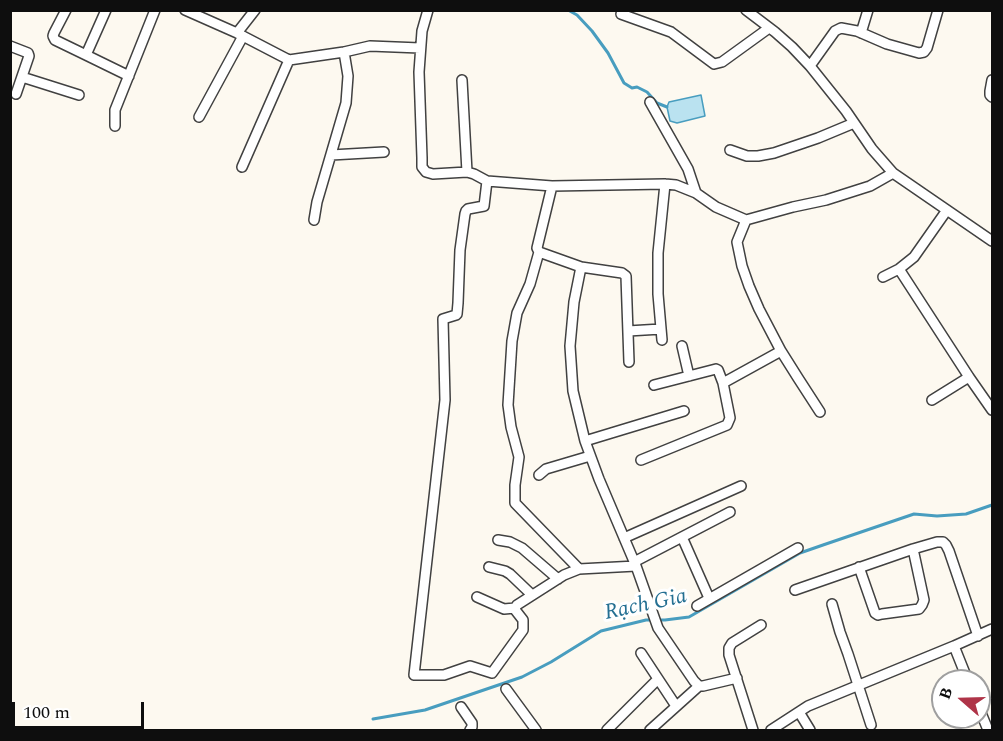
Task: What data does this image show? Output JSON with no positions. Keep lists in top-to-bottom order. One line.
{"water":["Rạch Gia"],"scale_bar":"100 m","north":"left"}
